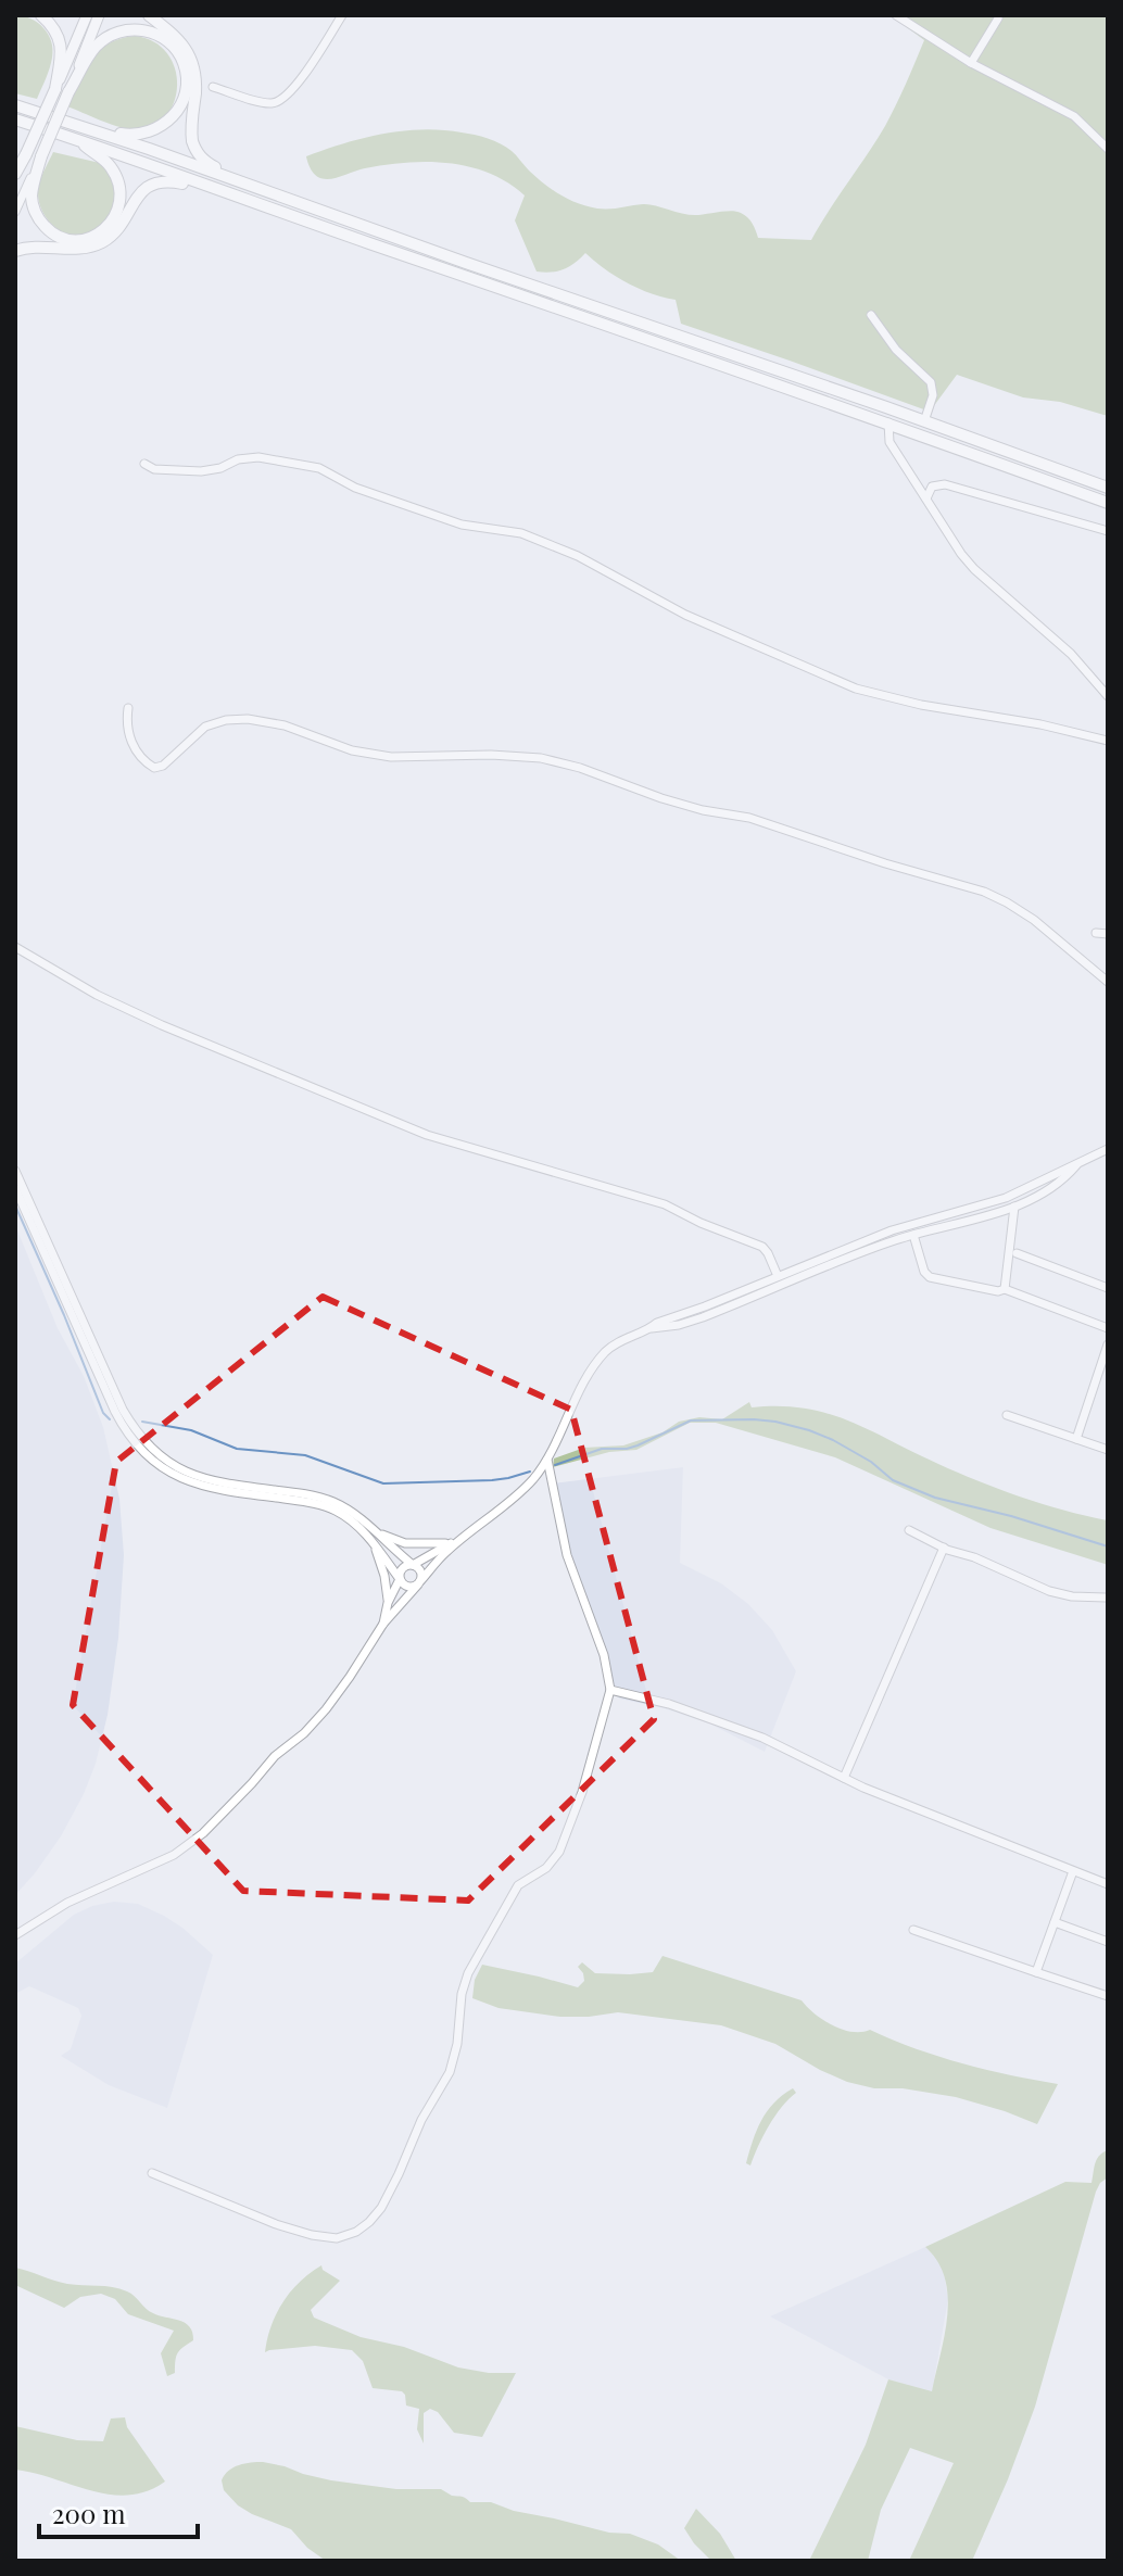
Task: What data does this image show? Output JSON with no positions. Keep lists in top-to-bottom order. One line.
{"scale_bar":"200 m"}
